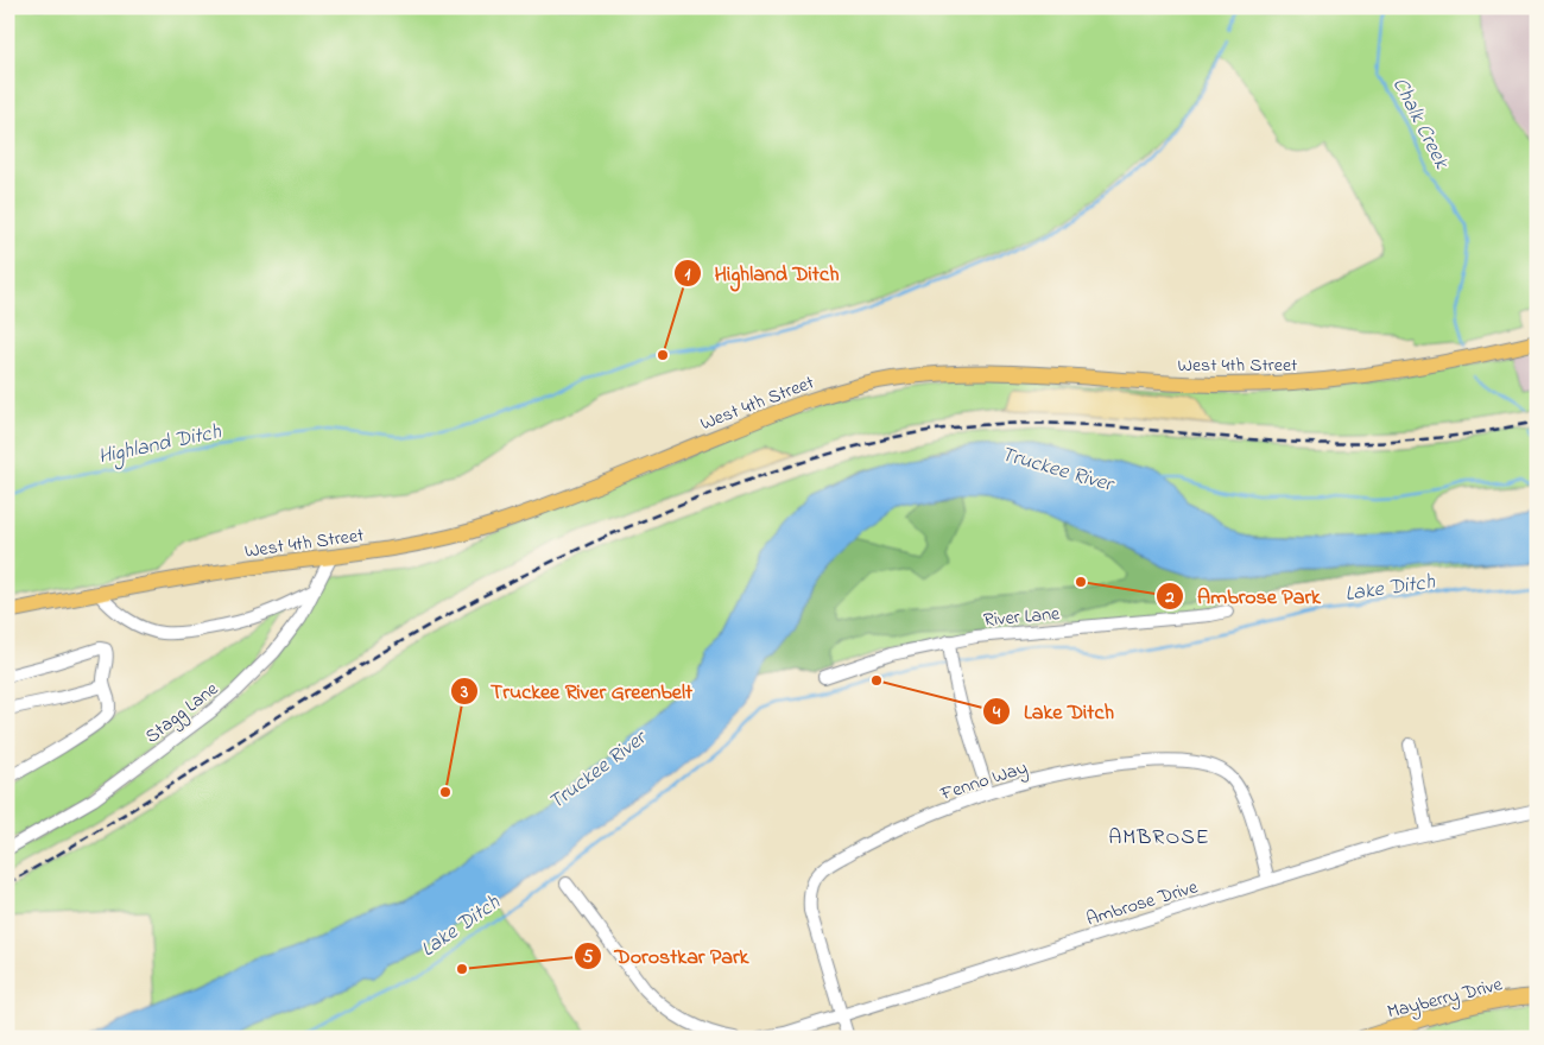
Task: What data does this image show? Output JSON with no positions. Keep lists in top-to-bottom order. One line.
{"streets":{"main road":["West 4th Street","Mayberry Drive"],"street":["River Lane","Stagg Lane","Fenno Way","Ambrose Drive"]},"crossings":[["West 4th Street","Stagg Lane"],["Fenno Way","Ambrose Drive"]],"districts":["AMBROSE"],"water":["Chalk Creek","Highland Ditch","Truckee River","Lake Ditch"],"places":["Highland Ditch","Ambrose Park","Lake Ditch","Truckee River Greenbelt","Dorostkar Park"]}
